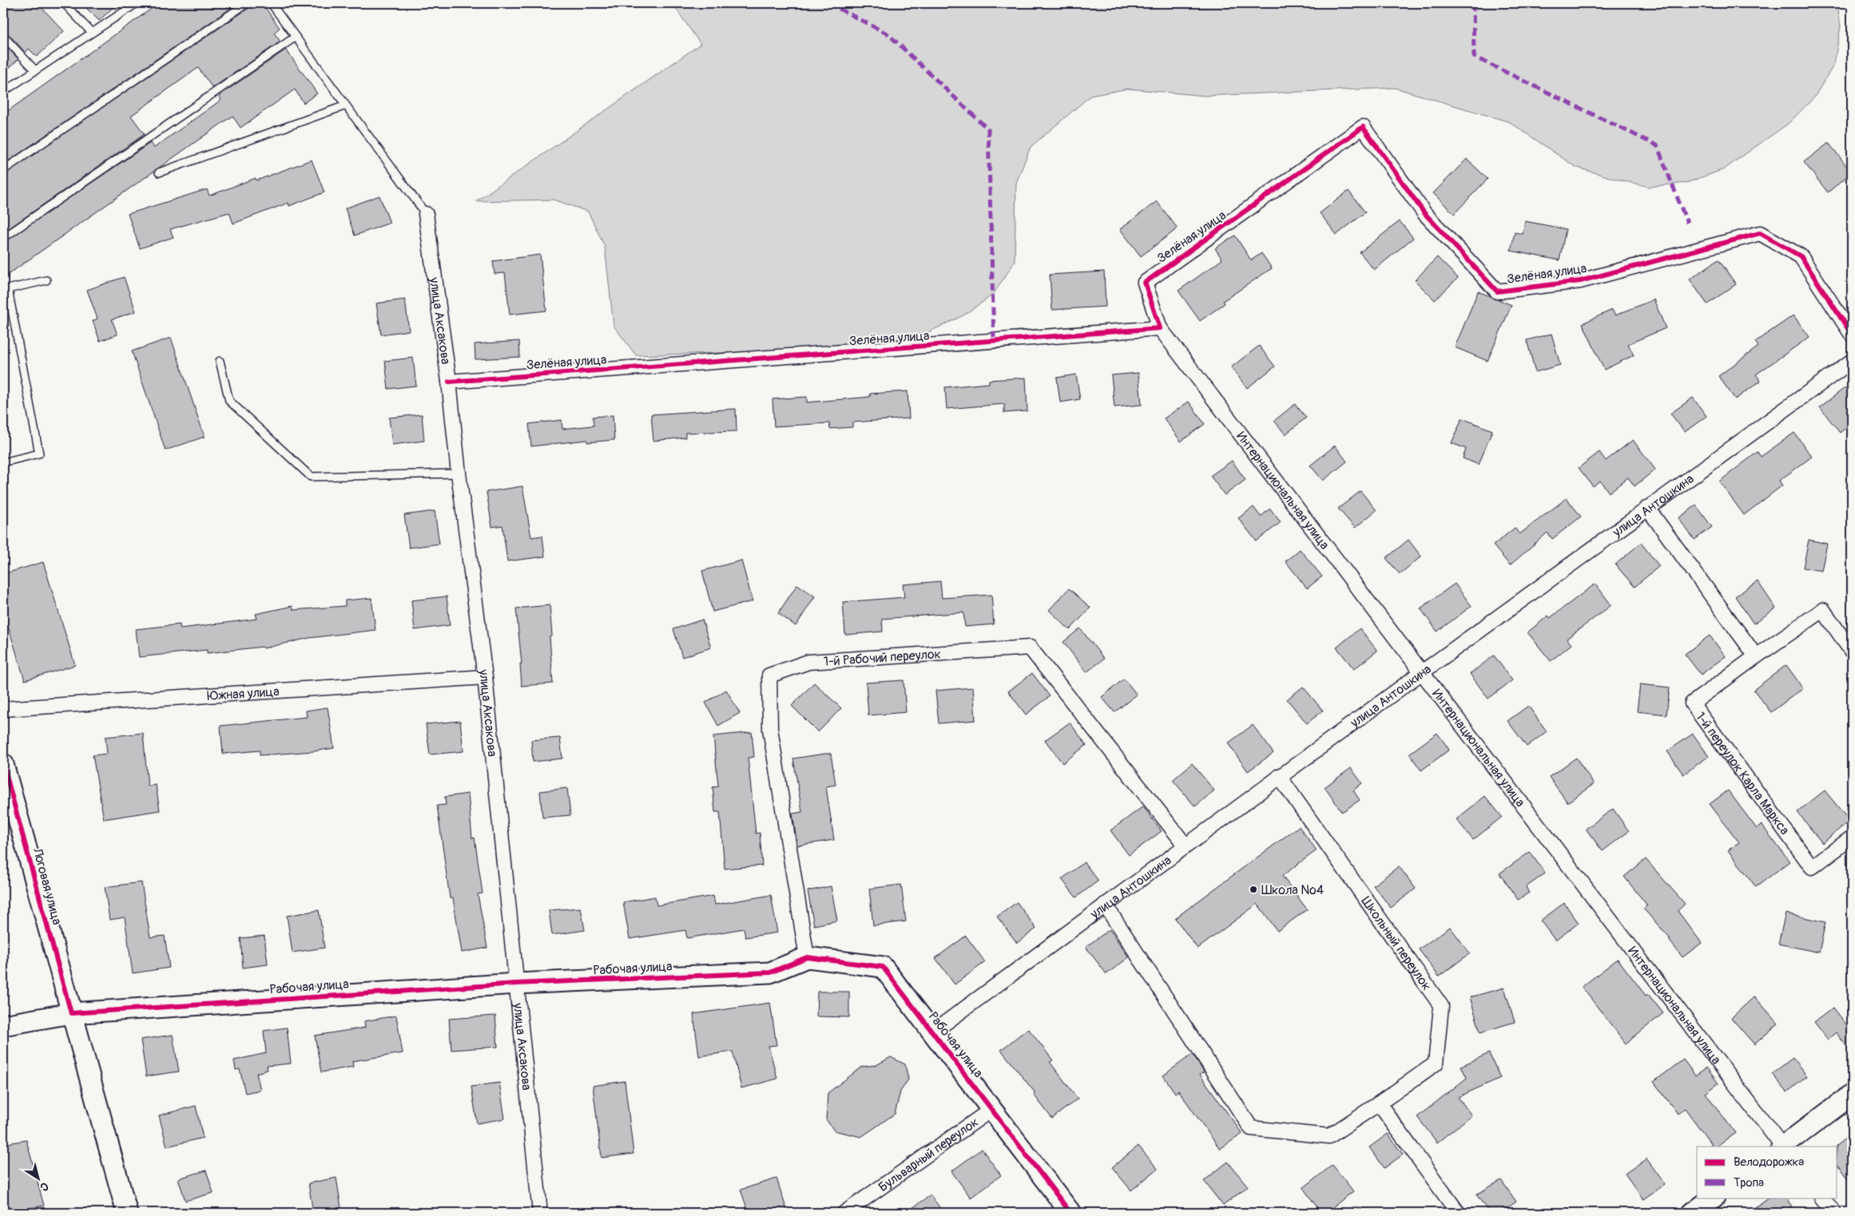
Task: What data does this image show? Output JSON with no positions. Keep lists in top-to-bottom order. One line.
{"streets":{"street":["Зелёная улица","улица Аксакова","Интернациональная улица","улица Антошкина","1-й Рабочий переулок","Южная улица","1-й переулок Карла Маркса","Логовая улица","Школьный переулок","Рабочая улица","Бульварный переулок"]},"crossings":[["Зелёная улица","улица Аксакова"],["Зелёная улица","Интернациональная улица"],["улица Аксакова","Южная улица"],["улица Аксакова","Рабочая улица"],["Интернациональная улица","улица Антошкина"],["улица Антошкина","1-й Рабочий переулок"],["улица Антошкина","Школьный переулок"],["улица Антошкина","Рабочая улица"],["1-й Рабочий переулок","Рабочая улица"],["Логовая улица","Рабочая улица"],["Рабочая улица","Бульварный переулок"]],"places":["Школа №4"],"legend":["Велодорожка","Тропа"],"north":"bottom right"}
